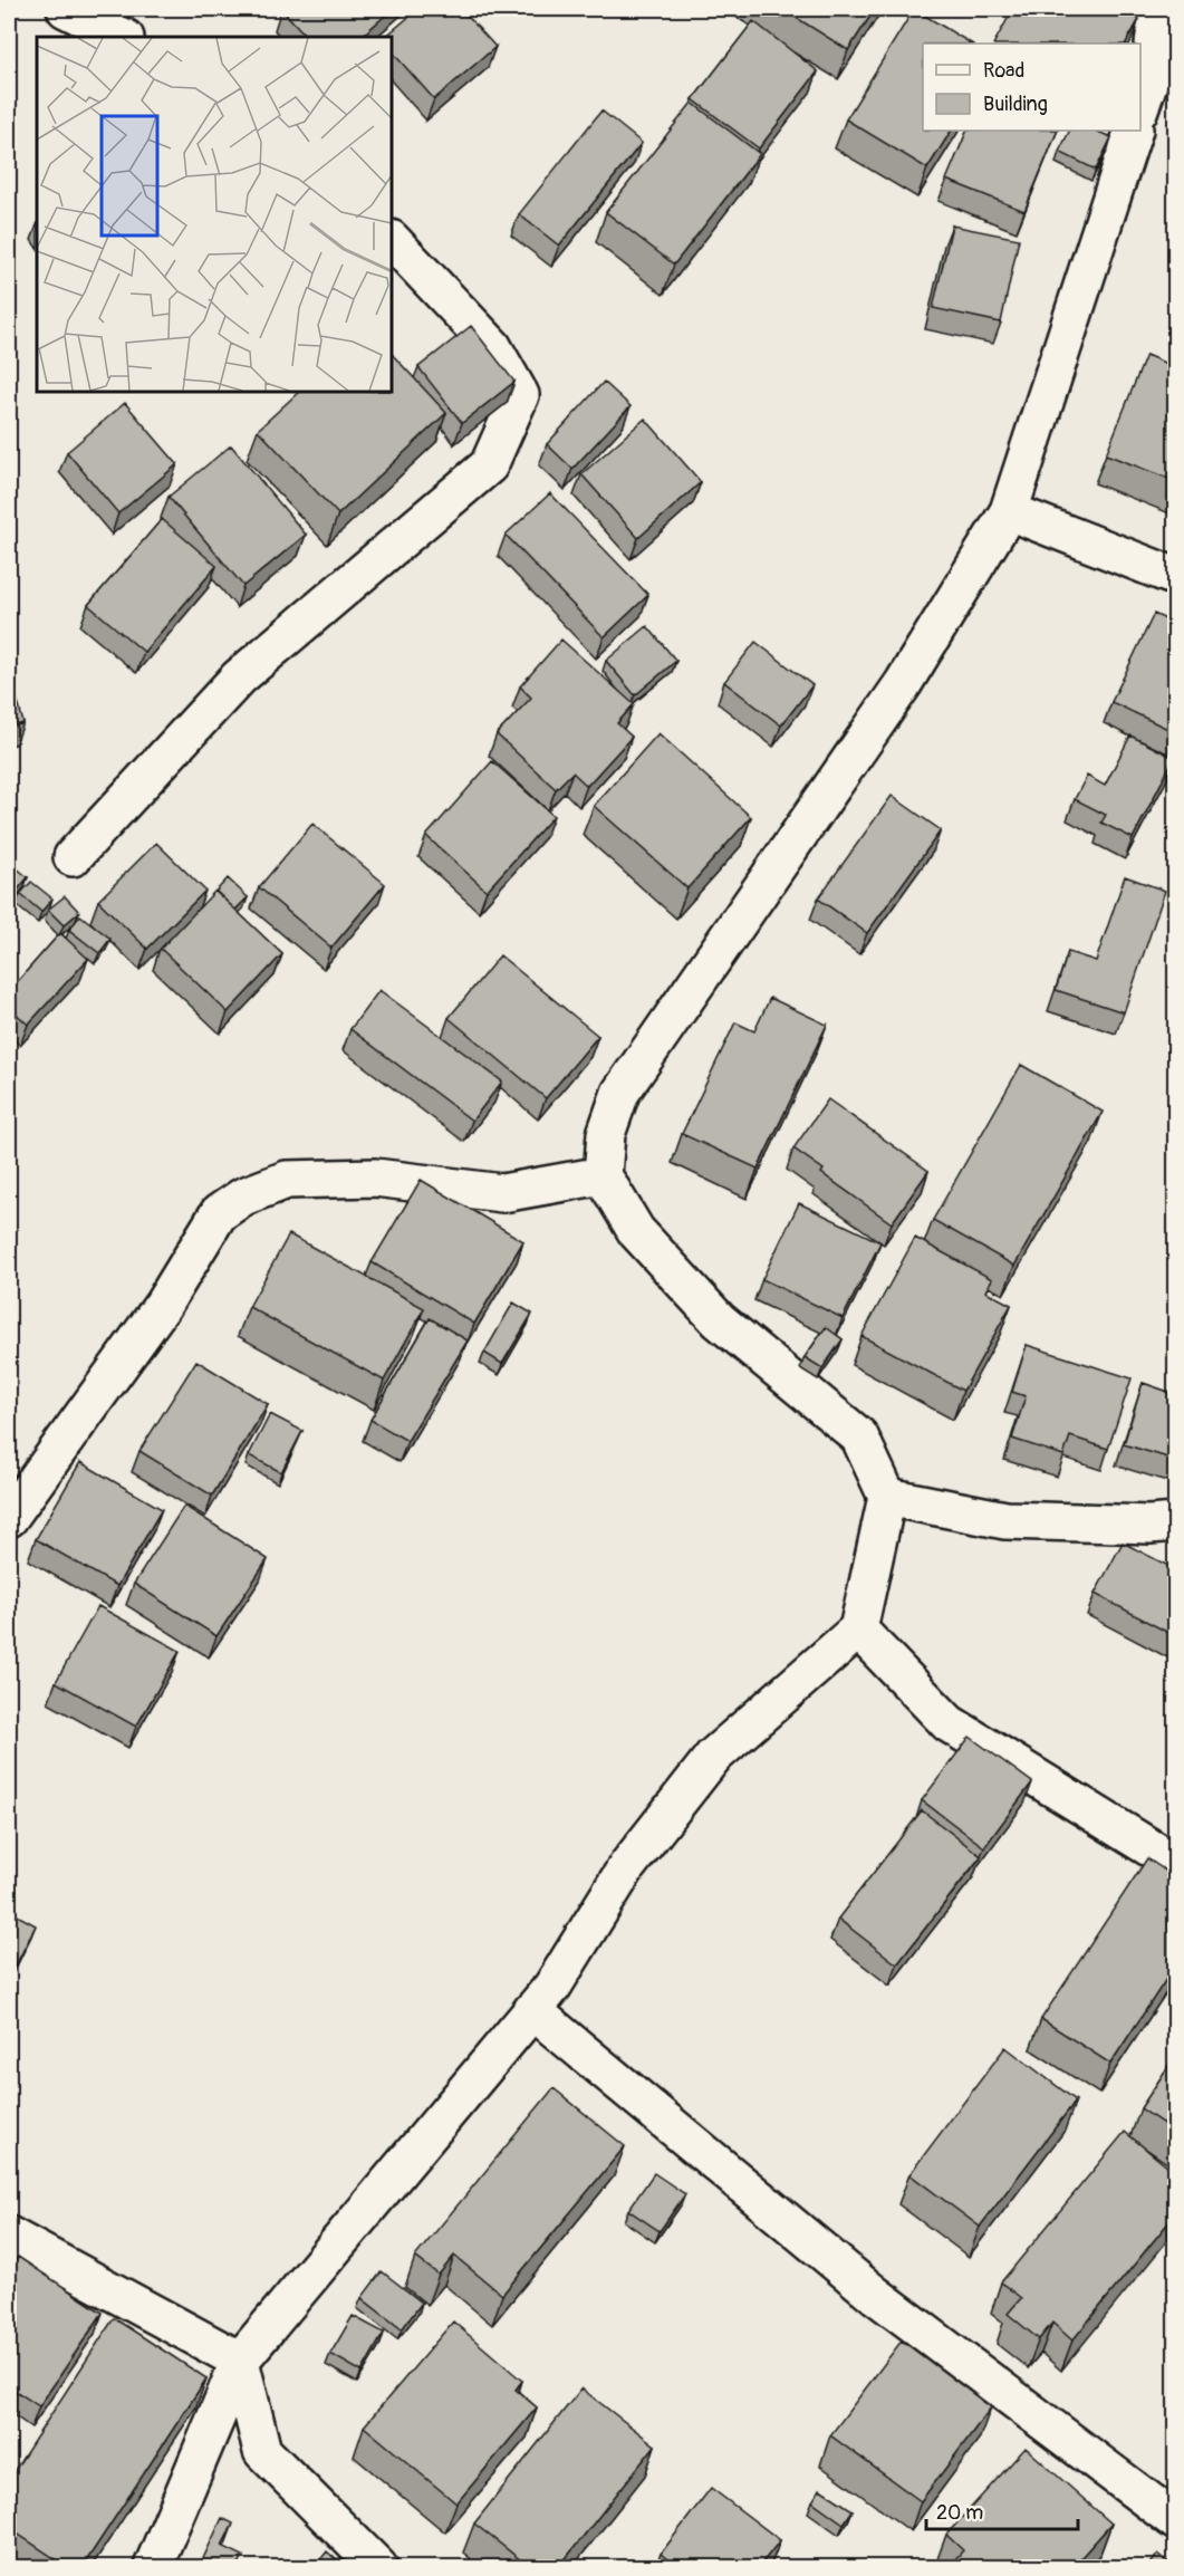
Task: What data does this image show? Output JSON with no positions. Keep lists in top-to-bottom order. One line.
{"legend":["Road","Building"],"scale_bar":"20 m"}
